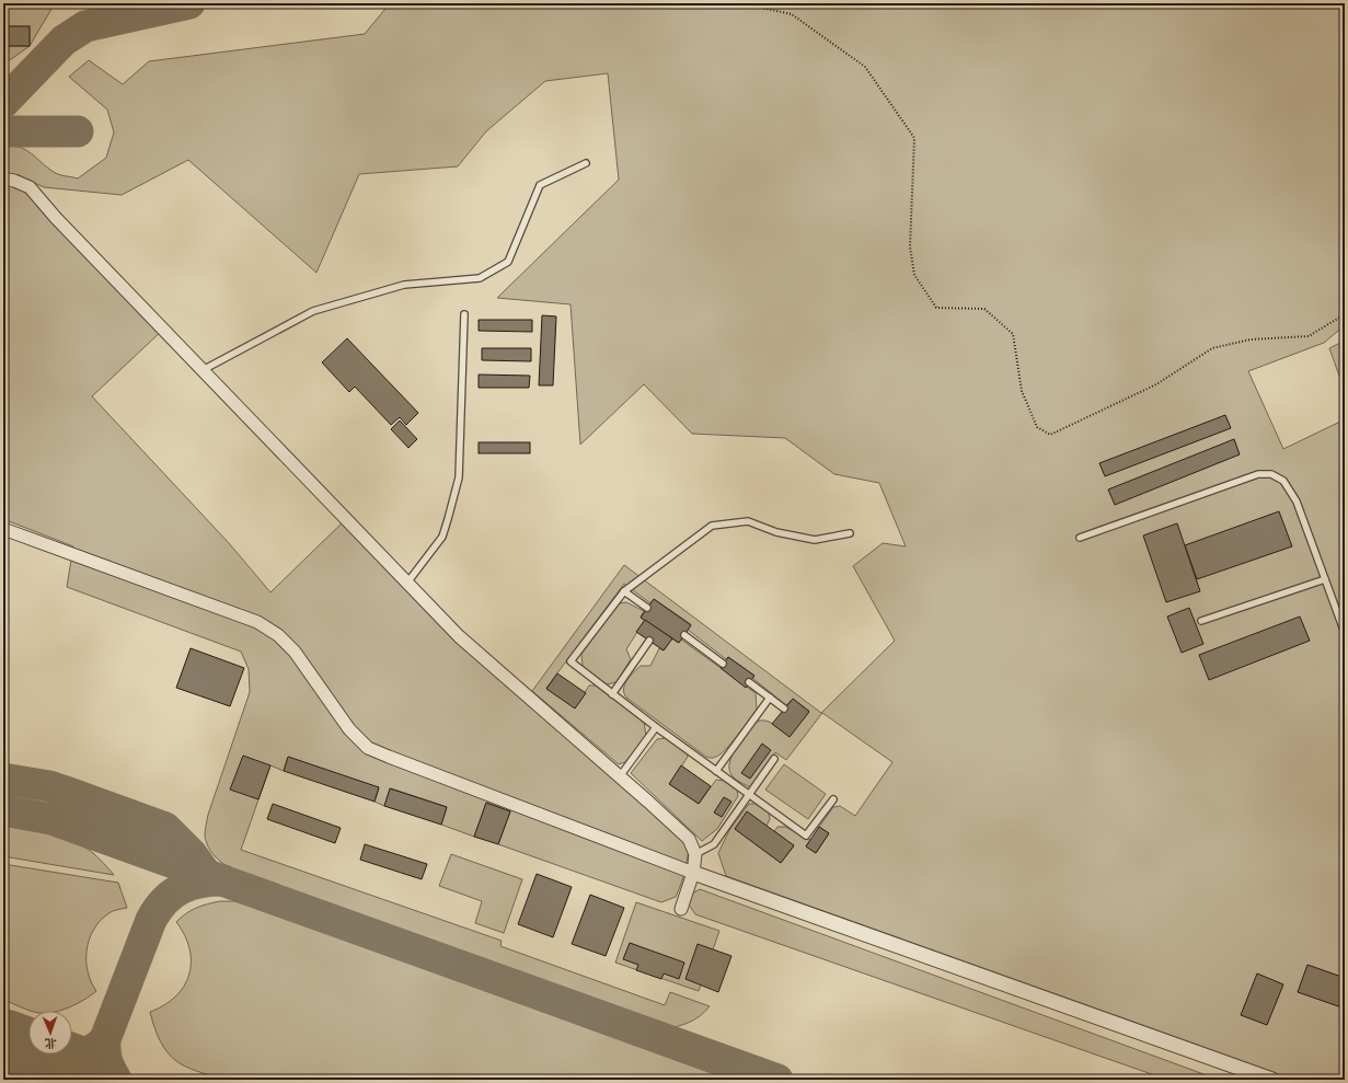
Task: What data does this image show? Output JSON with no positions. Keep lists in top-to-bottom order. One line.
{"north":"bottom"}
